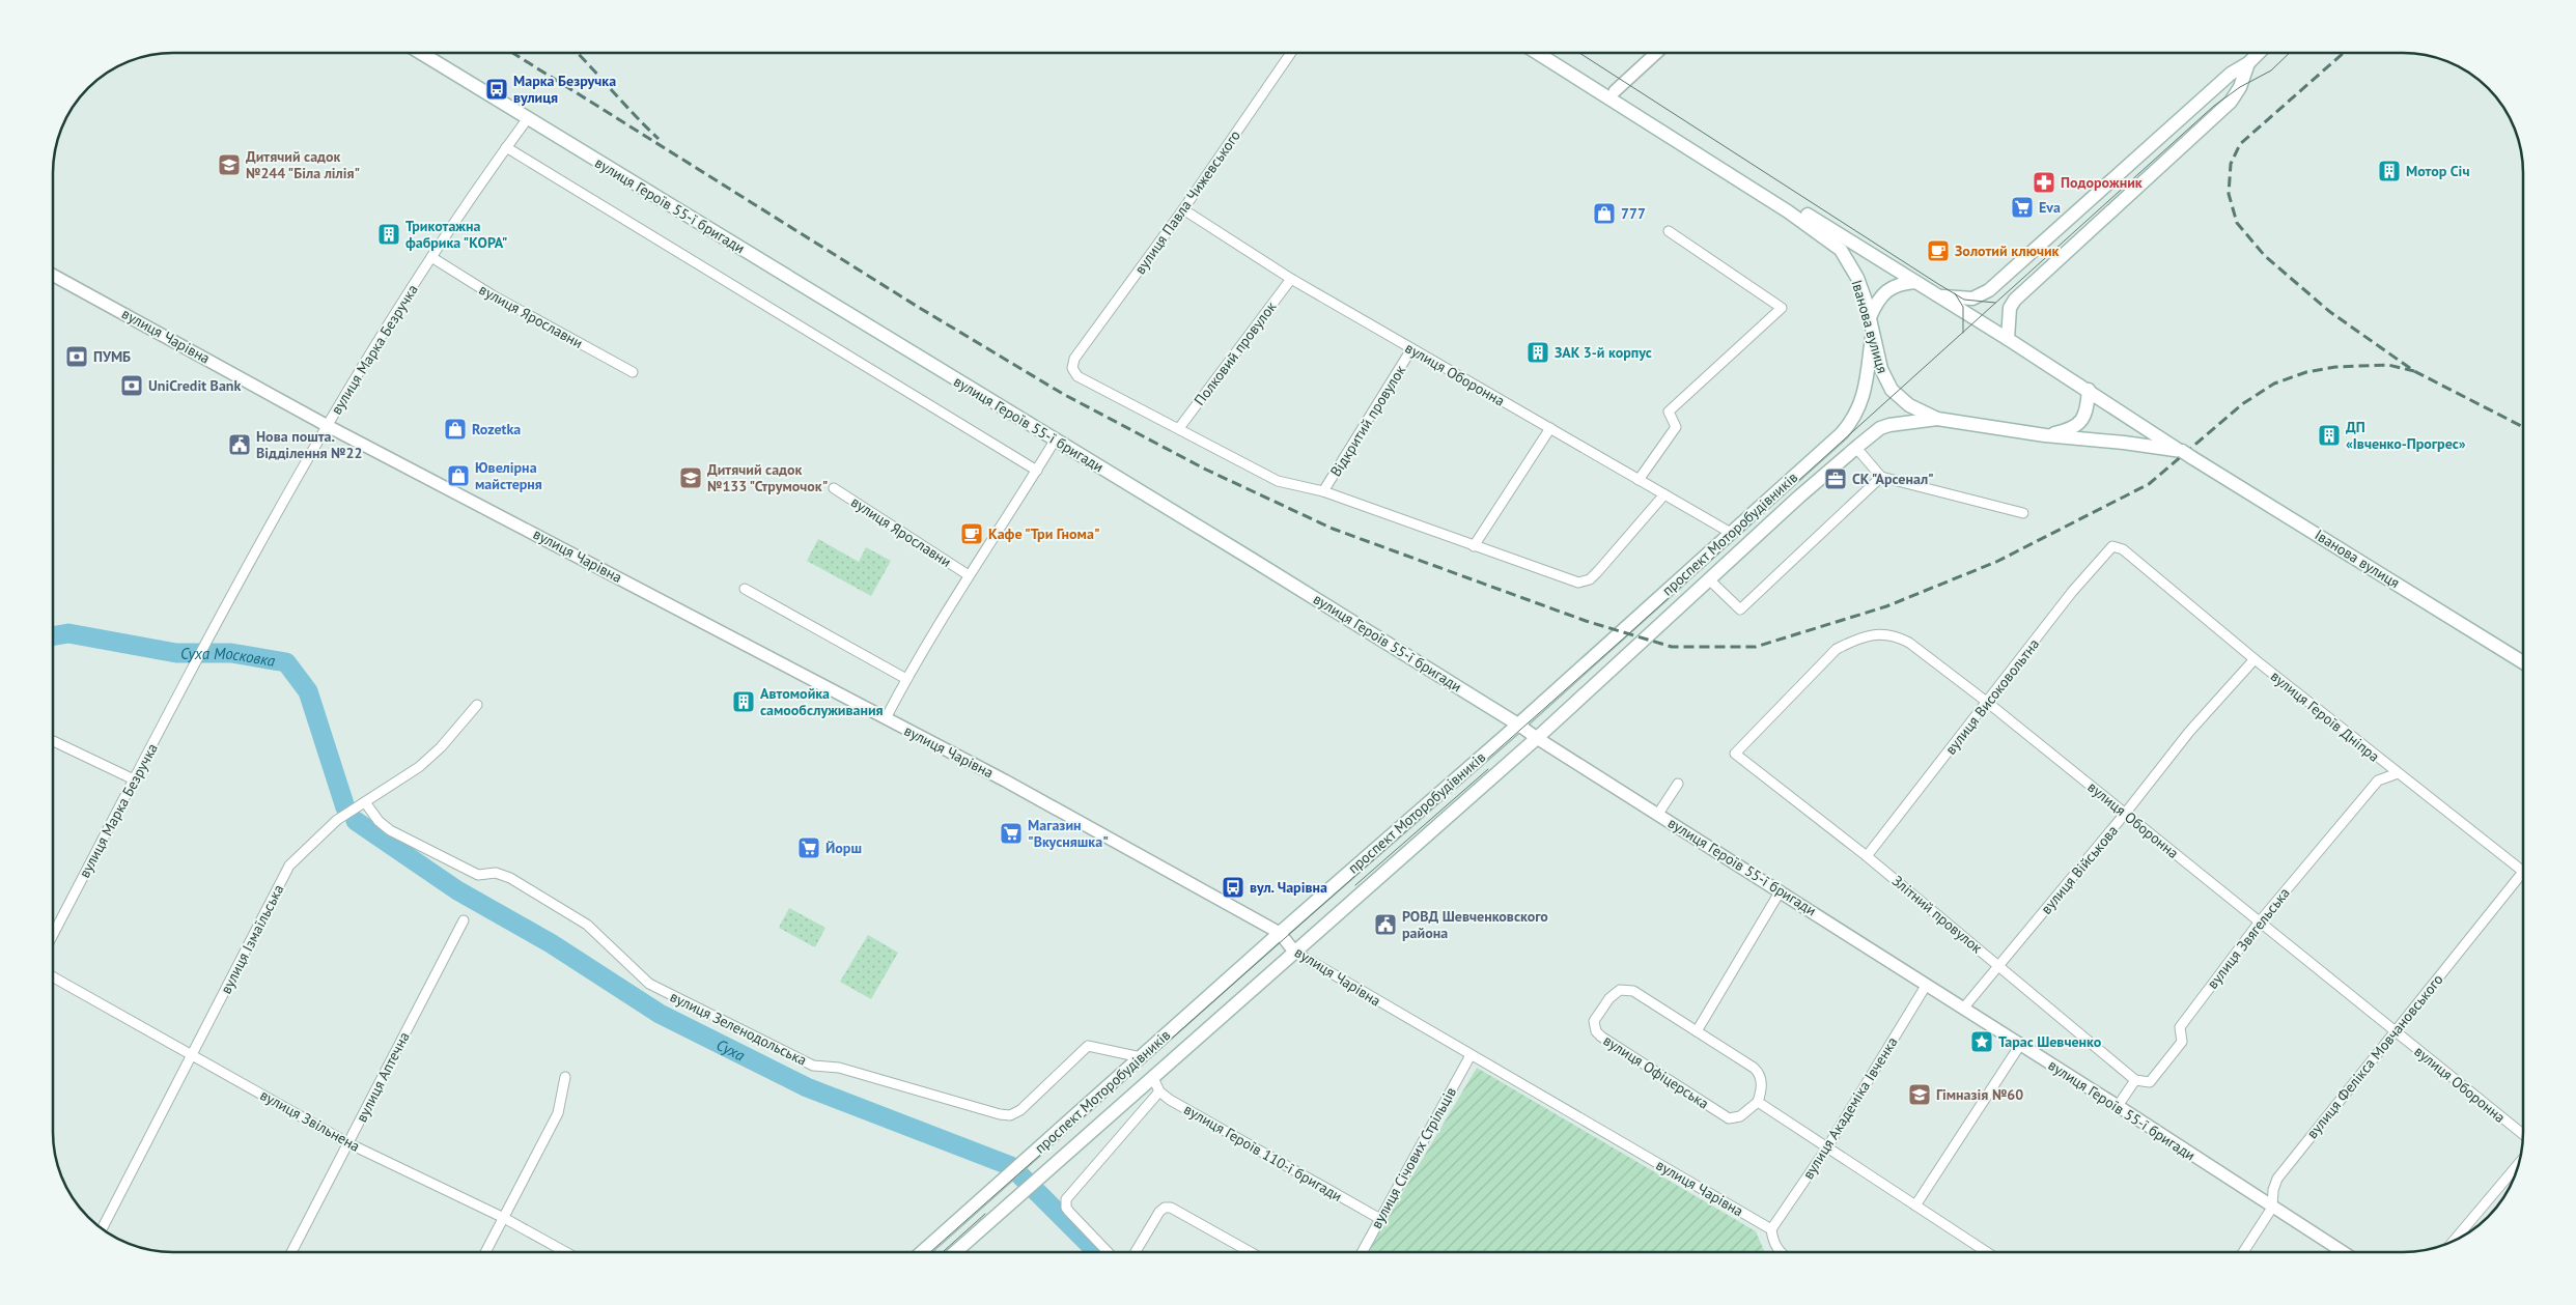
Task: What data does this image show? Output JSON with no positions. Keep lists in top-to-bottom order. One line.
{"streets":{"main road":["вулиця Героїв 55-ї бригади","Іванова вулиця","проспект Моторобудівників"],"street":["вулиця Павла Чижевського","вулиця Ярославни","вулиця Чарівна","вулиця Марка Безручка","Полковий провулок","вулиця Оборонна","Відкритий провулок","вулиця Високовольтна","вулиця Героїв Дніпра","вулиця Військова","Злітний провулок","вулиця Звягельська","вулиця Ізмаїльська","вулиця Зеленодольська","вулиця Фелікса Мовчановського","вулиця Офіцерська","вулиця Аптечна","вулиця Академіка Івченка","вулиця Звільнена","вулиця Героїв 110-ї бригади","вулиця Січових Стрільців"]},"crossings":[["вулиця Павла Чижевського","Полковий провулок"],["вулиця Павла Чижевського","вулиця Оборонна"],["вулиця Героїв 55-ї бригади","вулиця Марка Безручка"],["вулиця Героїв 55-ї бригади","проспект Моторобудівників"],["вулиця Героїв 55-ї бригади","вулиця Військова"],["вулиця Героїв 55-ї бригади","вулиця Фелікса Мовчановського"],["вулиця Героїв 55-ї бригади","вулиця Академіка Івченка"],["вулиця Ярославни","вулиця Марка Безручка"],["Іванова вулиця","проспект Моторобудівників"],["вулиця Чарівна","вулиця Марка Безручка"],["вулиця Чарівна","проспект Моторобудівників"],["вулиця Чарівна","вулиця Академіка Івченка"],["вулиця Чарівна","вулиця Січових Стрільців"],["Полковий провулок","вулиця Оборонна"],["вулиця Оборонна","Відкритий провулок"],["вулиця Оборонна","проспект Моторобудівників"],["вулиця Оборонна","вулиця Високовольтна"],["вулиця Оборонна","вулиця Військова"],["вулиця Оборонна","Злітний провулок"],["вулиця Оборонна","вулиця Звягельська"],["вулиця Оборонна","вулиця Фелікса Мовчановського"],["проспект Моторобудівників","вулиця Зеленодольська"],["вулиця Високовольтна","вулиця Героїв Дніпра"],["вулиця Високовольтна","Злітний провулок"],["вулиця Героїв Дніпра","вулиця Військова"],["вулиця Героїв Дніпра","вулиця Звягельська"],["вулиця Військова","Злітний провулок"],["Злітний провулок","вулиця Звягельська"],["вулиця Ізмаїльська","вулиця Зеленодольська"],["вулиця Ізмаїльська","вулиця Звільнена"],["вулиця Аптечна","вулиця Звільнена"],["вулиця Героїв 110-ї бригади","вулиця Січових Стрільців"]],"water":["Суха Московка","Суха"],"places":{"bus stop":["Марка Безручка вулиця","вул. Чарівна"],"school or university":["Дитячий садок №244 \"Біла лілія\"","Дитячий садок №133 \"Струмочок\"","Гімназія №60"],"building":["Мотор Січ","Трикотажна фабрика \"КОРА\"","ЗАК 3-й корпус","ДП «Івченко-Прогрес»","Автомойка самообслуживания"],"pharmacy":["Подорожник"],"supermarket":["Eva","Магазин \"Вкусняшка\"","Йорш"],"shop":["777","Rozetka","Ювелірна майстерня"],"cafe":["Золотий ключик","Кафе \"Три Гнома\""],"bank":["ПУМБ","UniCredit Bank"],"public building":["Нова пошта. Відділення №22","РОВД Шевченковского района"],"office":["СК \"Арсенал\""],"place":["Тарас Шевченко"]}}
